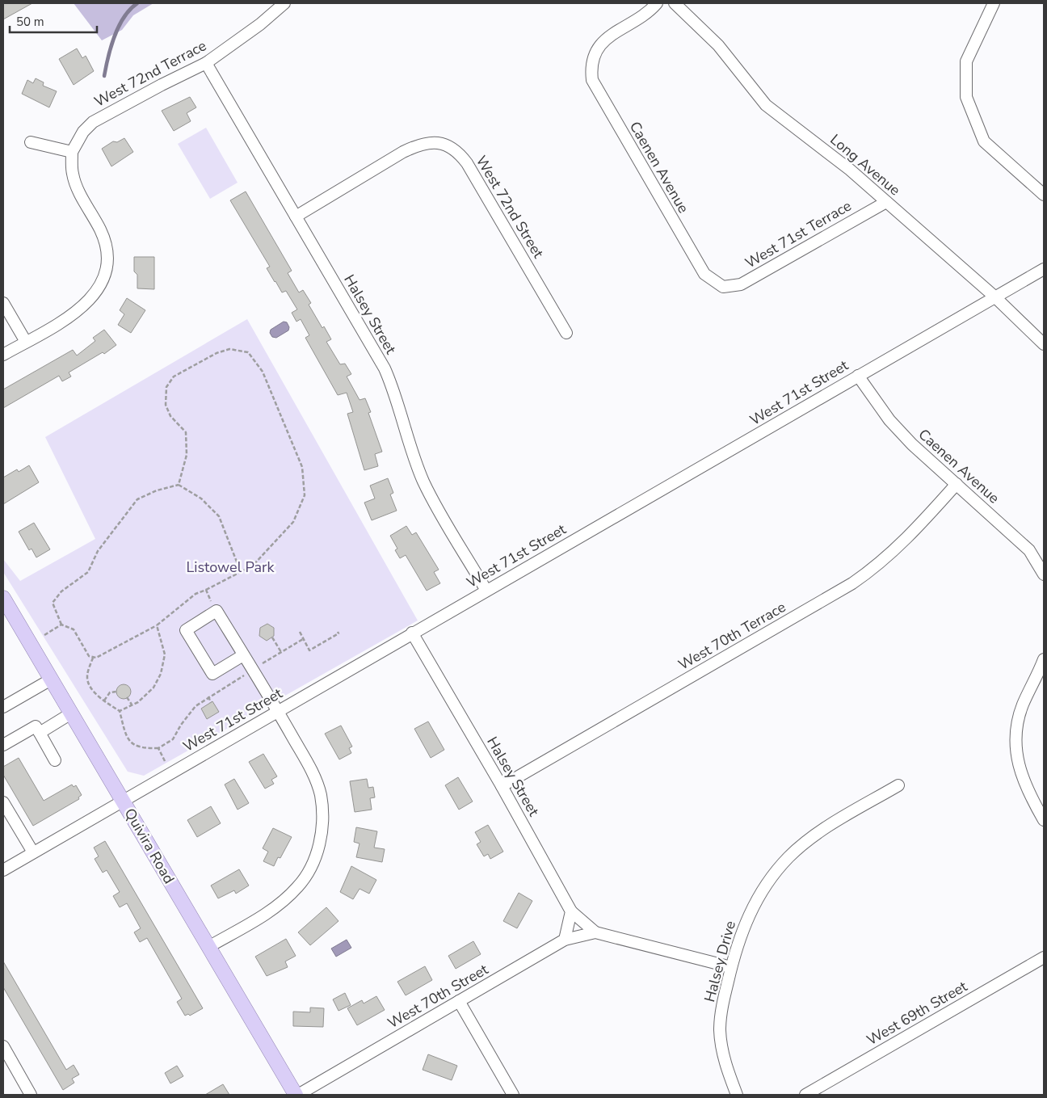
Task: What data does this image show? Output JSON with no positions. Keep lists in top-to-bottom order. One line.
{"streets":{"main road":["Quivira Road"],"street":["West 72nd Terrace","Long Avenue","Caenen Avenue","West 72nd Street","West 71st Terrace","Halsey Street","West 71st Street","West 70th Terrace","Halsey Drive","West 70th Street","West 69th Street"]},"crossings":[["West 72nd Terrace","Halsey Street"],["Long Avenue","West 71st Terrace"],["Long Avenue","West 71st Street"],["Caenen Avenue","West 71st Terrace"],["Caenen Avenue","West 71st Street"],["Caenen Avenue","West 70th Terrace"],["West 72nd Street","Halsey Street"],["Halsey Street","West 71st Street"],["Halsey Street","West 70th Terrace"],["Halsey Street","West 70th Street"],["West 71st Street","Quivira Road"],["Quivira Road","West 70th Street"],["Halsey Drive","West 70th Street"]],"parks":["Listowel Park"],"scale_bar":"50 m"}
